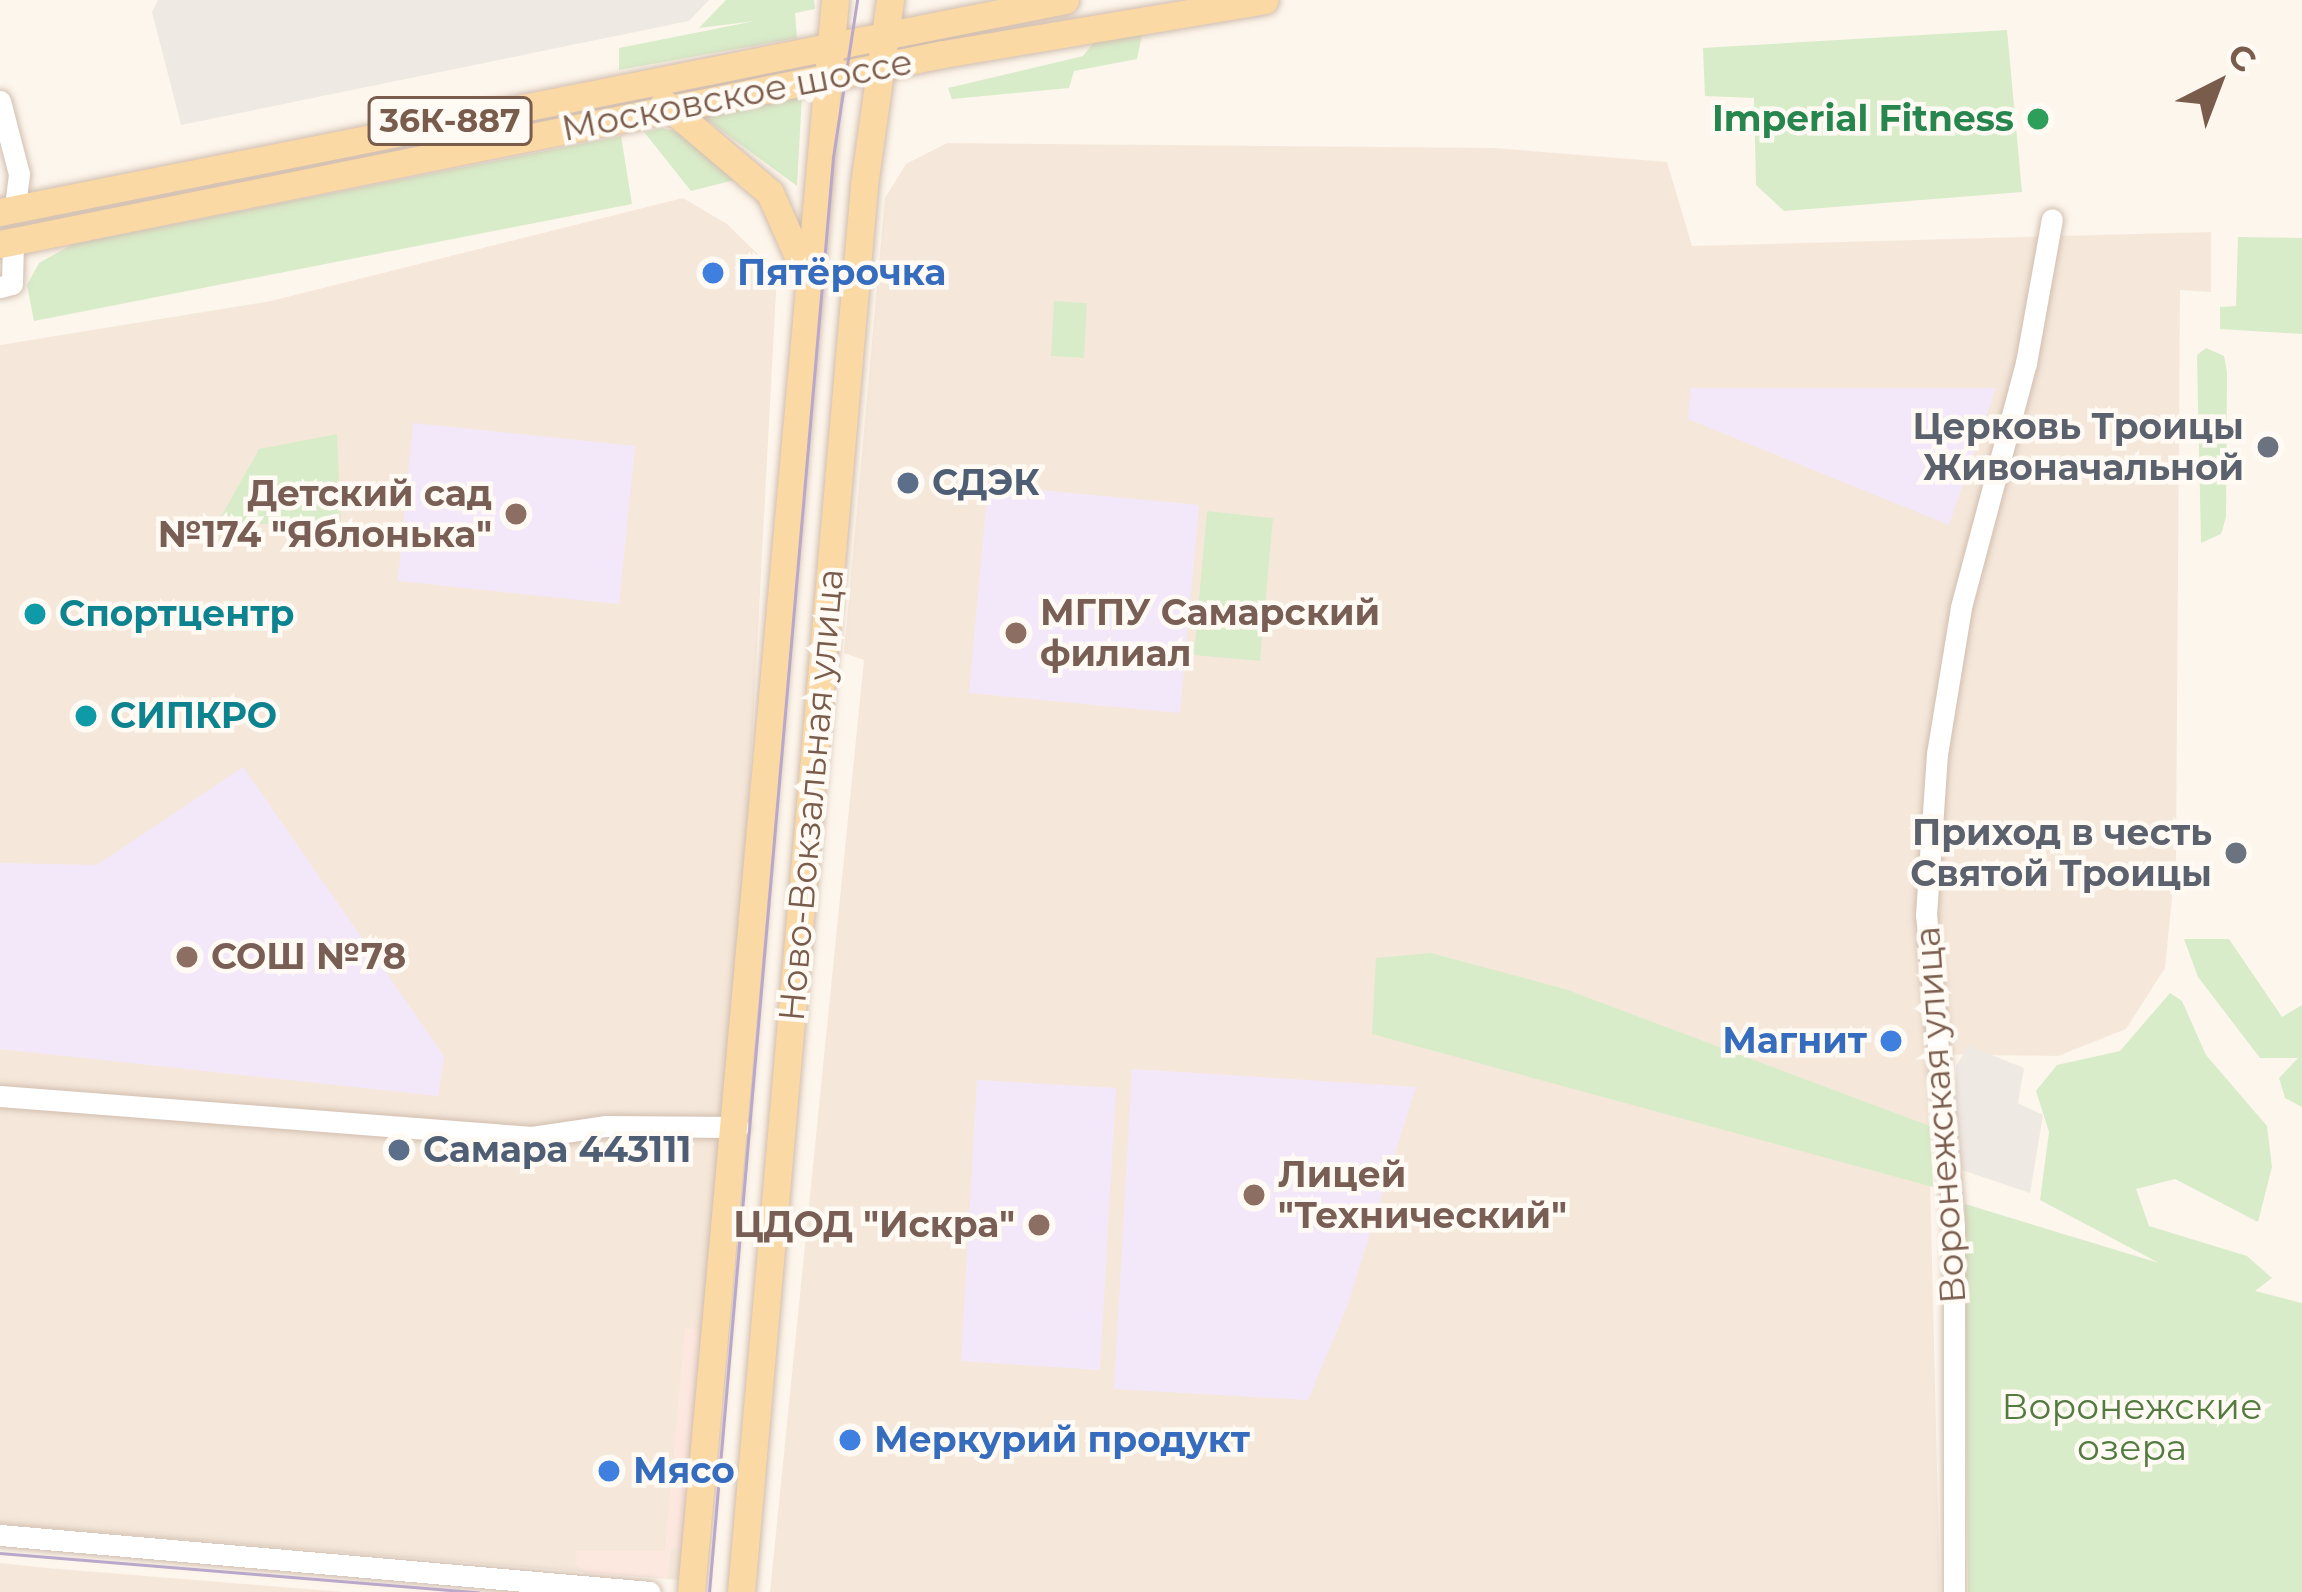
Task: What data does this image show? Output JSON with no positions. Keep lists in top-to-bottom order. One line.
{"streets":{"main road":["Московское шоссе","36К-887","Ново-Вокзальная улица"],"street":["Воронежская улица"]},"crossings":[["Московское шоссе","Ново-Вокзальная улица"]],"parks":["Воронежские озера"],"places":["Imperial Fitness","Пятёрочка","Церковь Троицы Живоначальной","СДЭК","Детский сад №174 \"Яблонька\"","Спортцентр","МГПУ Самарский филиал","СИПКРО","Приход в честь Святой Троицы","СОШ №78","Магнит","Самара 443111","Лицей \"Технический\"","ЦДОД \"Искра\"","Меркурий продукт","Мясо"],"north":"top right"}
